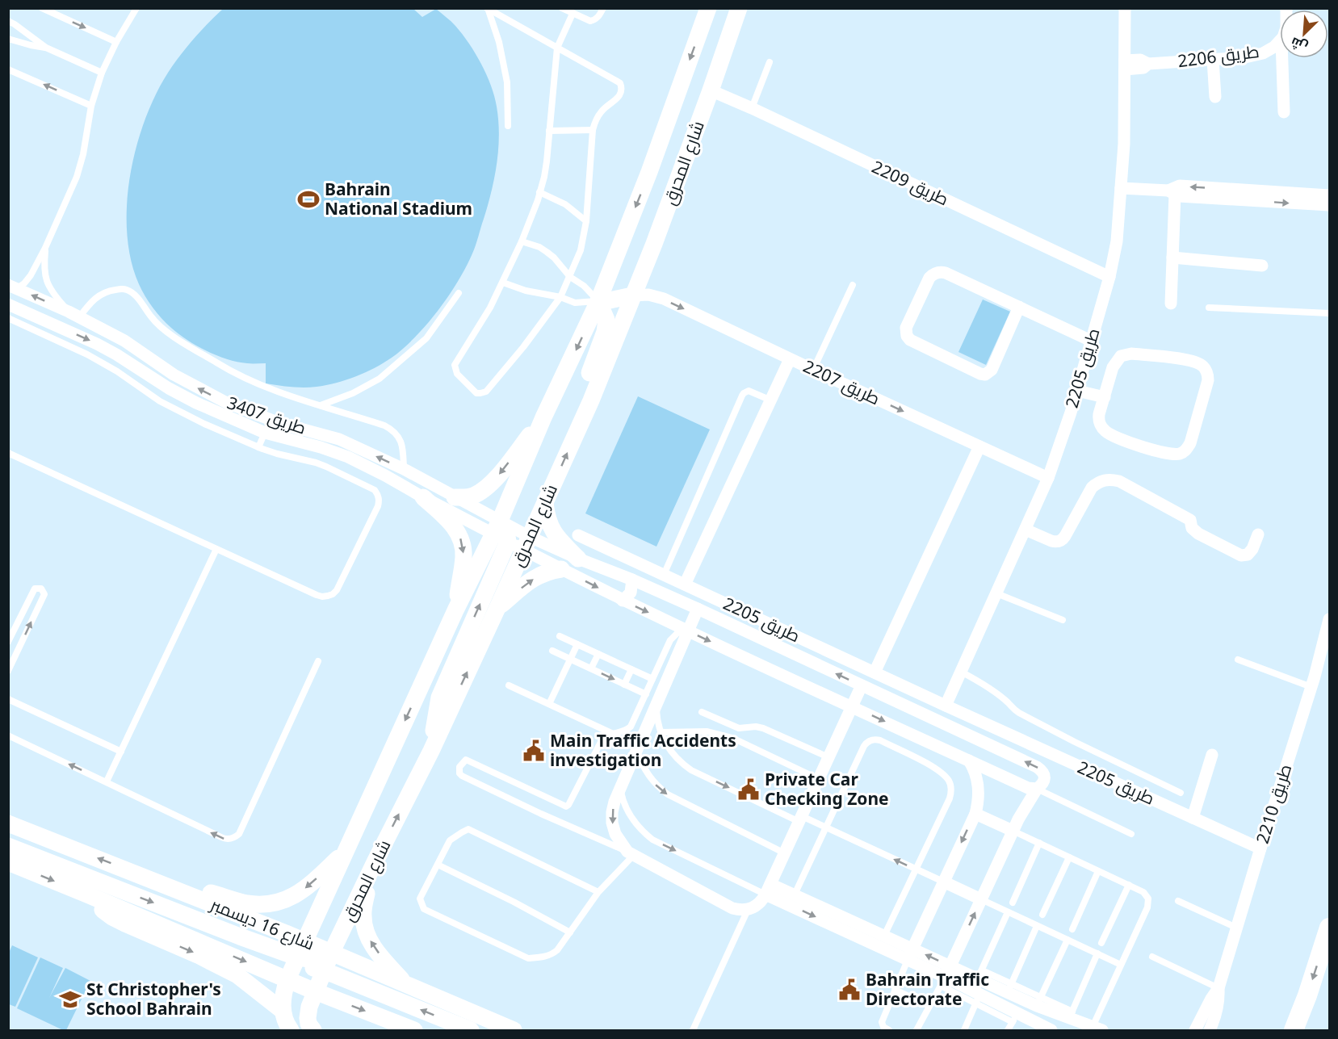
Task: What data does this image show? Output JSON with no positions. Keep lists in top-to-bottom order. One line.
{"streets":{"main road":["شارع المحرق","شارع 16 ديسمبر"],"street":["طريق 2206","طريق 2209","طريق 2205","طريق 2207","طريق 3407","طريق 2210"]},"crossings":[["طريق 2206","طريق 2205"],["شارع المحرق","طريق 2209"],["شارع المحرق","طريق 2207"],["شارع المحرق","طريق 3407"],["شارع المحرق","شارع 16 ديسمبر"],["طريق 2209","طريق 2205"],["طريق 2205","طريق 2207"],["طريق 2205","طريق 2210"]],"one_way":["طريق 2207"],"places":{"sports":["Bahrain National Stadium"],"public building":["Main Traffic Accidents investigation","Private Car Checking Zone","Bahrain Traffic Directorate"],"school or university":["St Christopher's School Bahrain"]},"north":"bottom left"}
